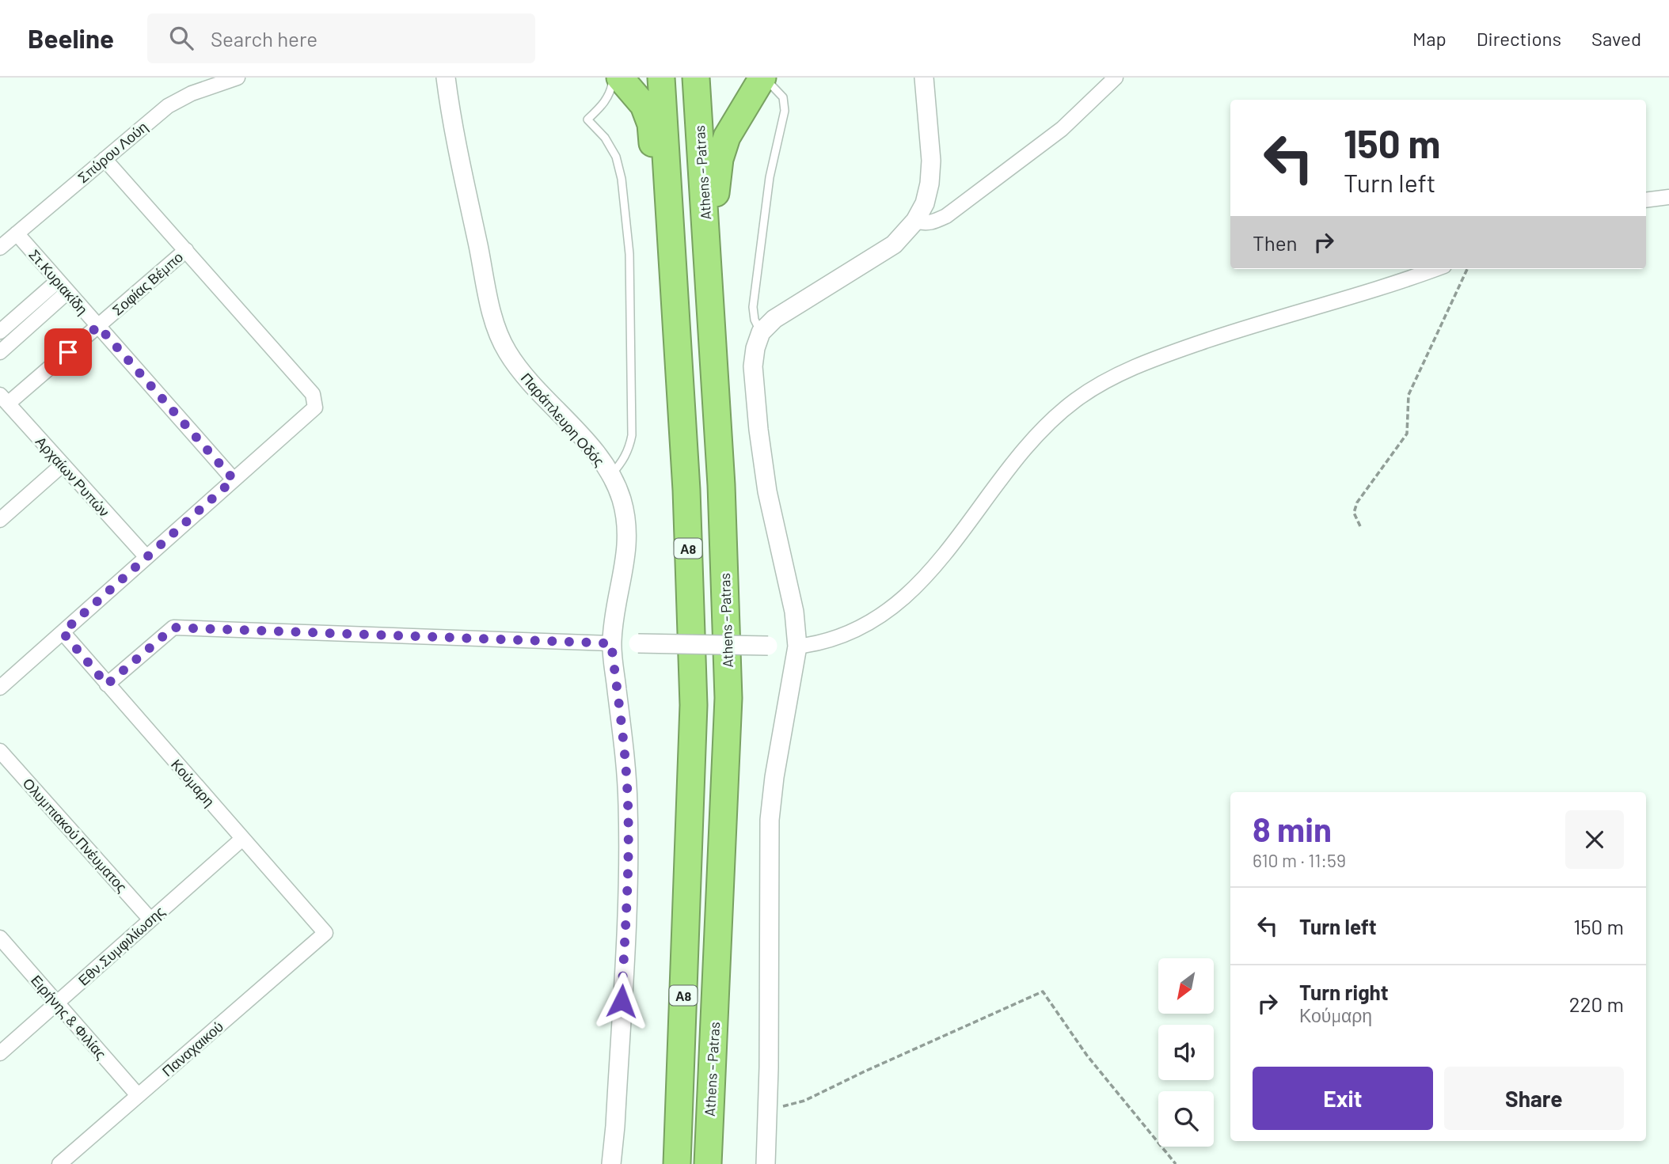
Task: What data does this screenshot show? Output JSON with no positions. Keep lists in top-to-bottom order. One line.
{"streets":{"highway":["Athens - Patras","Α8"],"street":["Σπύρου Λούη","Στ.Κυριακίδη","Σοφίας Βέμπο","Παράπλευρη Οδός","Αρχαίων Ρυπών","Κούμαρη","Ολυμπιακού Πνέυματος","Εθν.Συμφιλίωσης","Ειρήνης & Φιλίας","Παναχαικού"]},"crossings":[["Σπύρου Λούη","Στ.Κυριακίδη"],["Στ.Κυριακίδη","Σοφίας Βέμπο"],["Σοφίας Βέμπο","Αρχαίων Ρυπών"],["Κούμαρη","Εθν.Συμφιλίωσης"],["Κούμαρη","Παναχαικού"],["Ολυμπιακού Πνέυματος","Εθν.Συμφιλίωσης"],["Εθν.Συμφιλίωσης","Ειρήνης & Φιλίας"],["Ειρήνης & Φιλίας","Παναχαικού"]],"north":"bottom left","page":{"header":"Beeline","search":"Search here","nav":["Map","Directions","Saved"],"turn":["150 m","Turn left"],"then":"Then","heading":["8 min","610 m · 11:59"],"list":[{"name":"Turn left","value":"150 m"},{"name":"Turn right","note":"Κούμαρη","value":"220 m"}],"buttons":["Exit","Share"]}}
